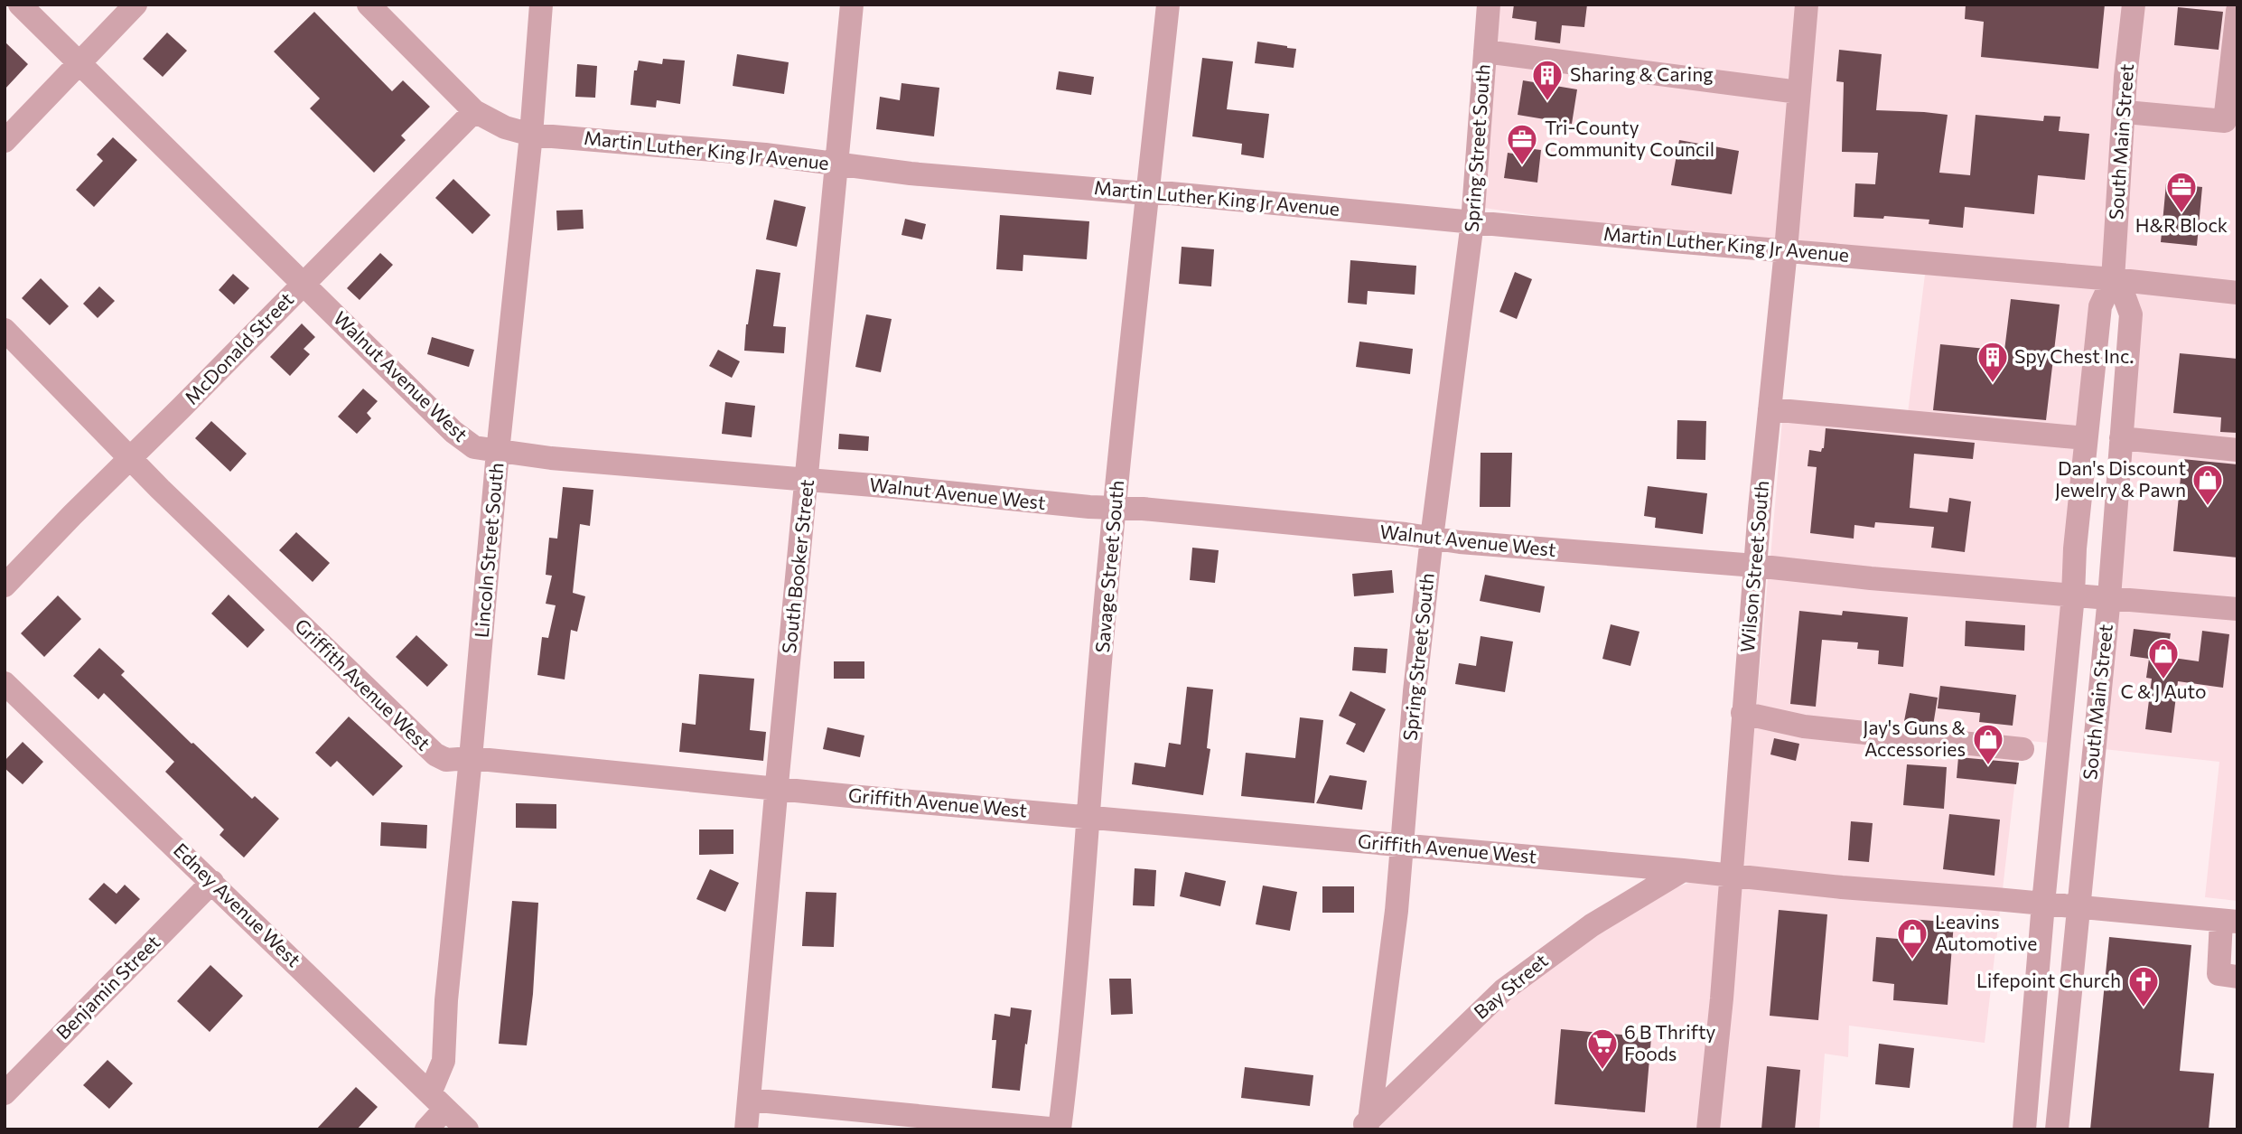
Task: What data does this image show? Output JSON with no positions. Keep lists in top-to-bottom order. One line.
{"streets":{"street":["South Main Street","Spring Street South","Martin Luther King Jr Avenue","McDonald Street","Walnut Avenue West","Lincoln Street South","South Booker Street","Savage Street South","Wilson Street South","Griffith Avenue West","Edney Avenue West","Bay Street","Benjamin Street"]},"crossings":[["South Main Street","Martin Luther King Jr Avenue"],["South Main Street","Walnut Avenue West"],["South Main Street","Griffith Avenue West"],["Spring Street South","Martin Luther King Jr Avenue"],["Spring Street South","Walnut Avenue West"],["Spring Street South","Griffith Avenue West"],["Spring Street South","Bay Street"],["Martin Luther King Jr Avenue","McDonald Street"],["Martin Luther King Jr Avenue","Lincoln Street South"],["Martin Luther King Jr Avenue","South Booker Street"],["Martin Luther King Jr Avenue","Savage Street South"],["Martin Luther King Jr Avenue","Wilson Street South"],["McDonald Street","Walnut Avenue West"],["McDonald Street","Griffith Avenue West"],["Walnut Avenue West","Lincoln Street South"],["Walnut Avenue West","South Booker Street"],["Walnut Avenue West","Savage Street South"],["Walnut Avenue West","Wilson Street South"],["Lincoln Street South","Griffith Avenue West"],["Lincoln Street South","Edney Avenue West"],["South Booker Street","Griffith Avenue West"],["Savage Street South","Griffith Avenue West"],["Wilson Street South","Griffith Avenue West"],["Griffith Avenue West","Bay Street"],["Edney Avenue West","Benjamin Street"]],"places":{"building":["Sharing & Caring","Spy Chest Inc."],"office":["Tri-County Community Council","H&R Block"],"shop":["Dan's Discount Jewelry & Pawn","C & J Auto","Jay's Guns & Accessories","Leavins Automotive"],"church":["Lifepoint Church"],"supermarket":["6 B Thrifty Foods"]}}
